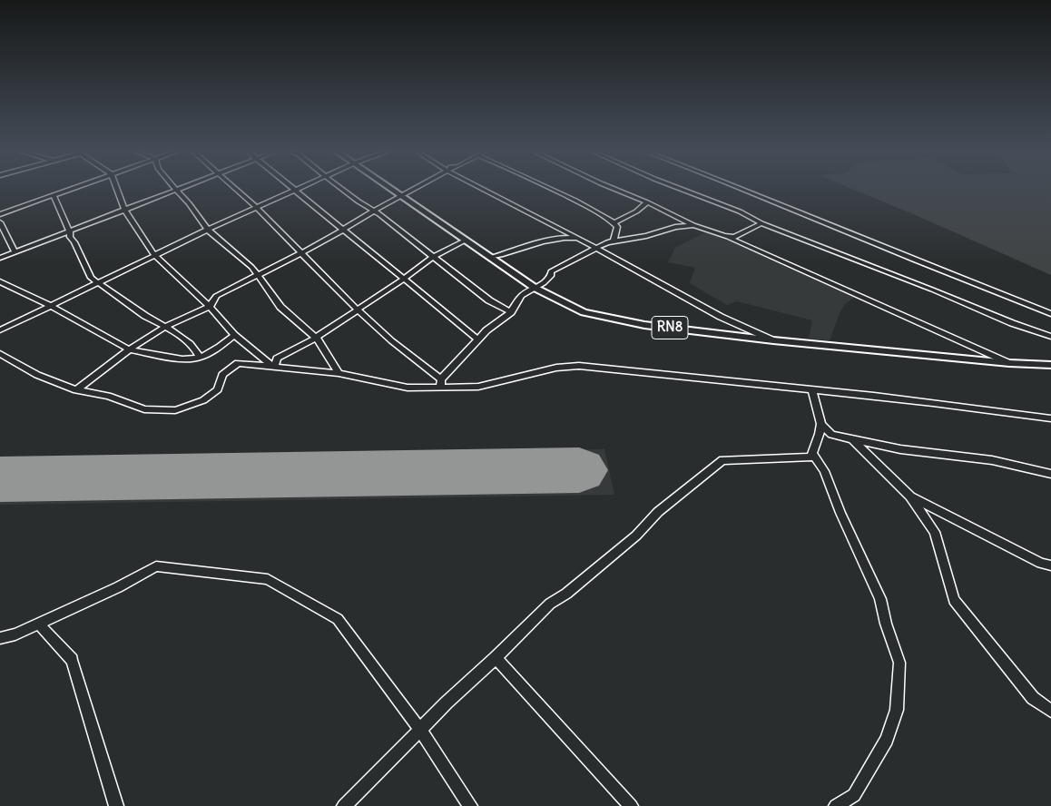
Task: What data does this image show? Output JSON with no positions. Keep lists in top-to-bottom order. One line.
{"streets":{"main road":["RN8"]}}
